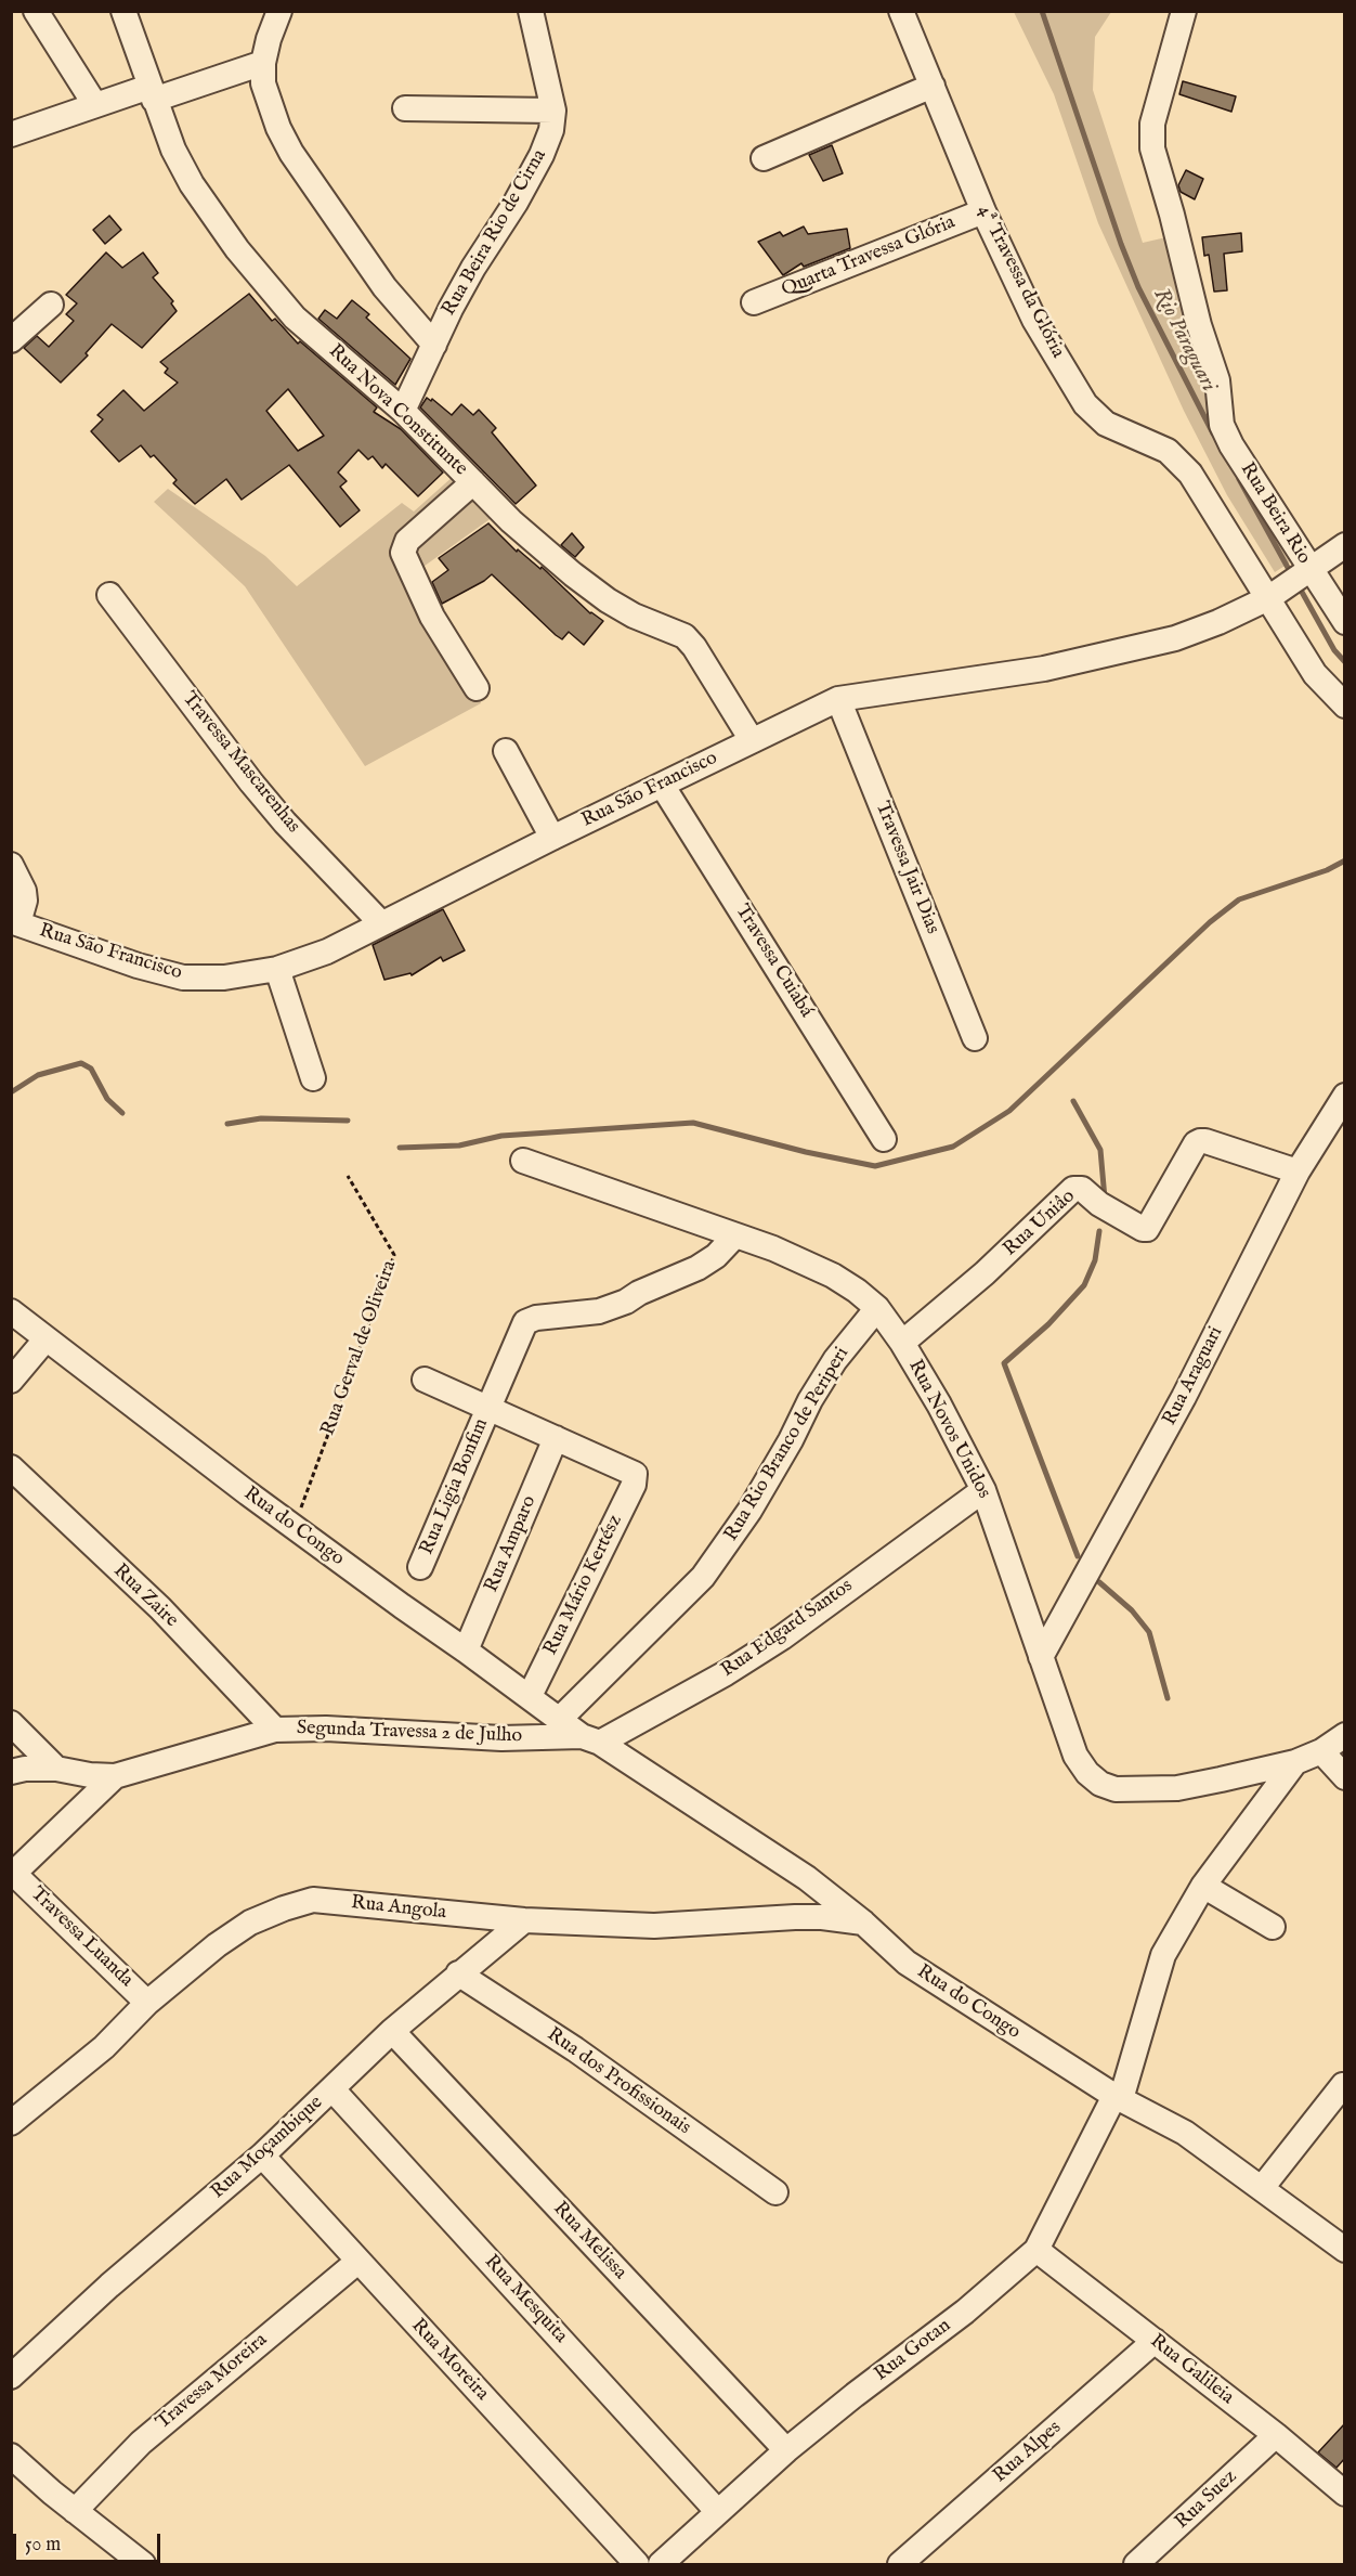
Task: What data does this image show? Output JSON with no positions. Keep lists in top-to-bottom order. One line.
{"streets":{"street":["Rua Beira Rio de Cirna","Quarta Travessa Glória","4ª Travessa da Glória","Rua Nova Constitunte","Rua Beira Rio","Travessa Mascarenhas","Rua São Francisco","Travessa Jair Dias","Travessa Cuiabá","Rua Uniâo","Rua Araguari","Rua Novos Unidos","Rua Rio Branco de Periperi","Rua Ligia Bonfim","Rua do Congo","Rua Amparo","Rua Mário Kertész","Rua Zaire","Rua Edgard Santos","Segunda Travessa 2 de Julho","Rua Angola","Travessa Luanda","Rua dos Profissionais","Rua Moçambique","Rua Melissa","Rua Mesquita","Rua Gotan","Rua Moreira","Rua Galileia","Travessa Moreira","Rua Alpes","Rua Suez"],"path":["Rua Gerval de Oliveira"]},"crossings":[["Rua Beira Rio de Cirna","Rua Nova Constitunte"],["Quarta Travessa Glória","4ª Travessa da Glória"],["4ª Travessa da Glória","Rua São Francisco"],["Rua Nova Constitunte","Rua São Francisco"],["Rua Beira Rio","Rua São Francisco"],["Travessa Mascarenhas","Rua São Francisco"],["Rua São Francisco","Travessa Jair Dias"],["Rua São Francisco","Travessa Cuiabá"],["Rua Uniâo","Rua Araguari"],["Rua Uniâo","Rua Novos Unidos"],["Rua Gerval de Oliveira","Rua do Congo"],["Rua Araguari","Rua Novos Unidos"],["Rua Novos Unidos","Rua Rio Branco de Periperi"],["Rua Novos Unidos","Rua Ligia Bonfim"],["Rua Novos Unidos","Rua Edgard Santos"],["Rua Novos Unidos","Rua Gotan"],["Rua Rio Branco de Periperi","Rua do Congo"],["Rua do Congo","Rua Amparo"],["Rua do Congo","Rua Mário Kertész"],["Rua do Congo","Rua Edgard Santos"],["Rua do Congo","Segunda Travessa 2 de Julho"],["Rua do Congo","Rua Angola"],["Rua do Congo","Rua Gotan"],["Rua Amparo","Rua Mário Kertész"],["Rua Zaire","Segunda Travessa 2 de Julho"],["Rua Edgard Santos","Segunda Travessa 2 de Julho"],["Rua Angola","Travessa Luanda"],["Rua Angola","Rua Moçambique"],["Rua dos Profissionais","Rua Moçambique"],["Rua Moçambique","Rua Melissa"],["Rua Moçambique","Rua Mesquita"],["Rua Moçambique","Rua Moreira"],["Rua Melissa","Rua Gotan"],["Rua Mesquita","Rua Gotan"],["Rua Gotan","Rua Galileia"],["Rua Moreira","Travessa Moreira"],["Rua Galileia","Rua Alpes"],["Rua Galileia","Rua Suez"]],"water":["Rio Paraguari"],"scale_bar":"50 m"}
